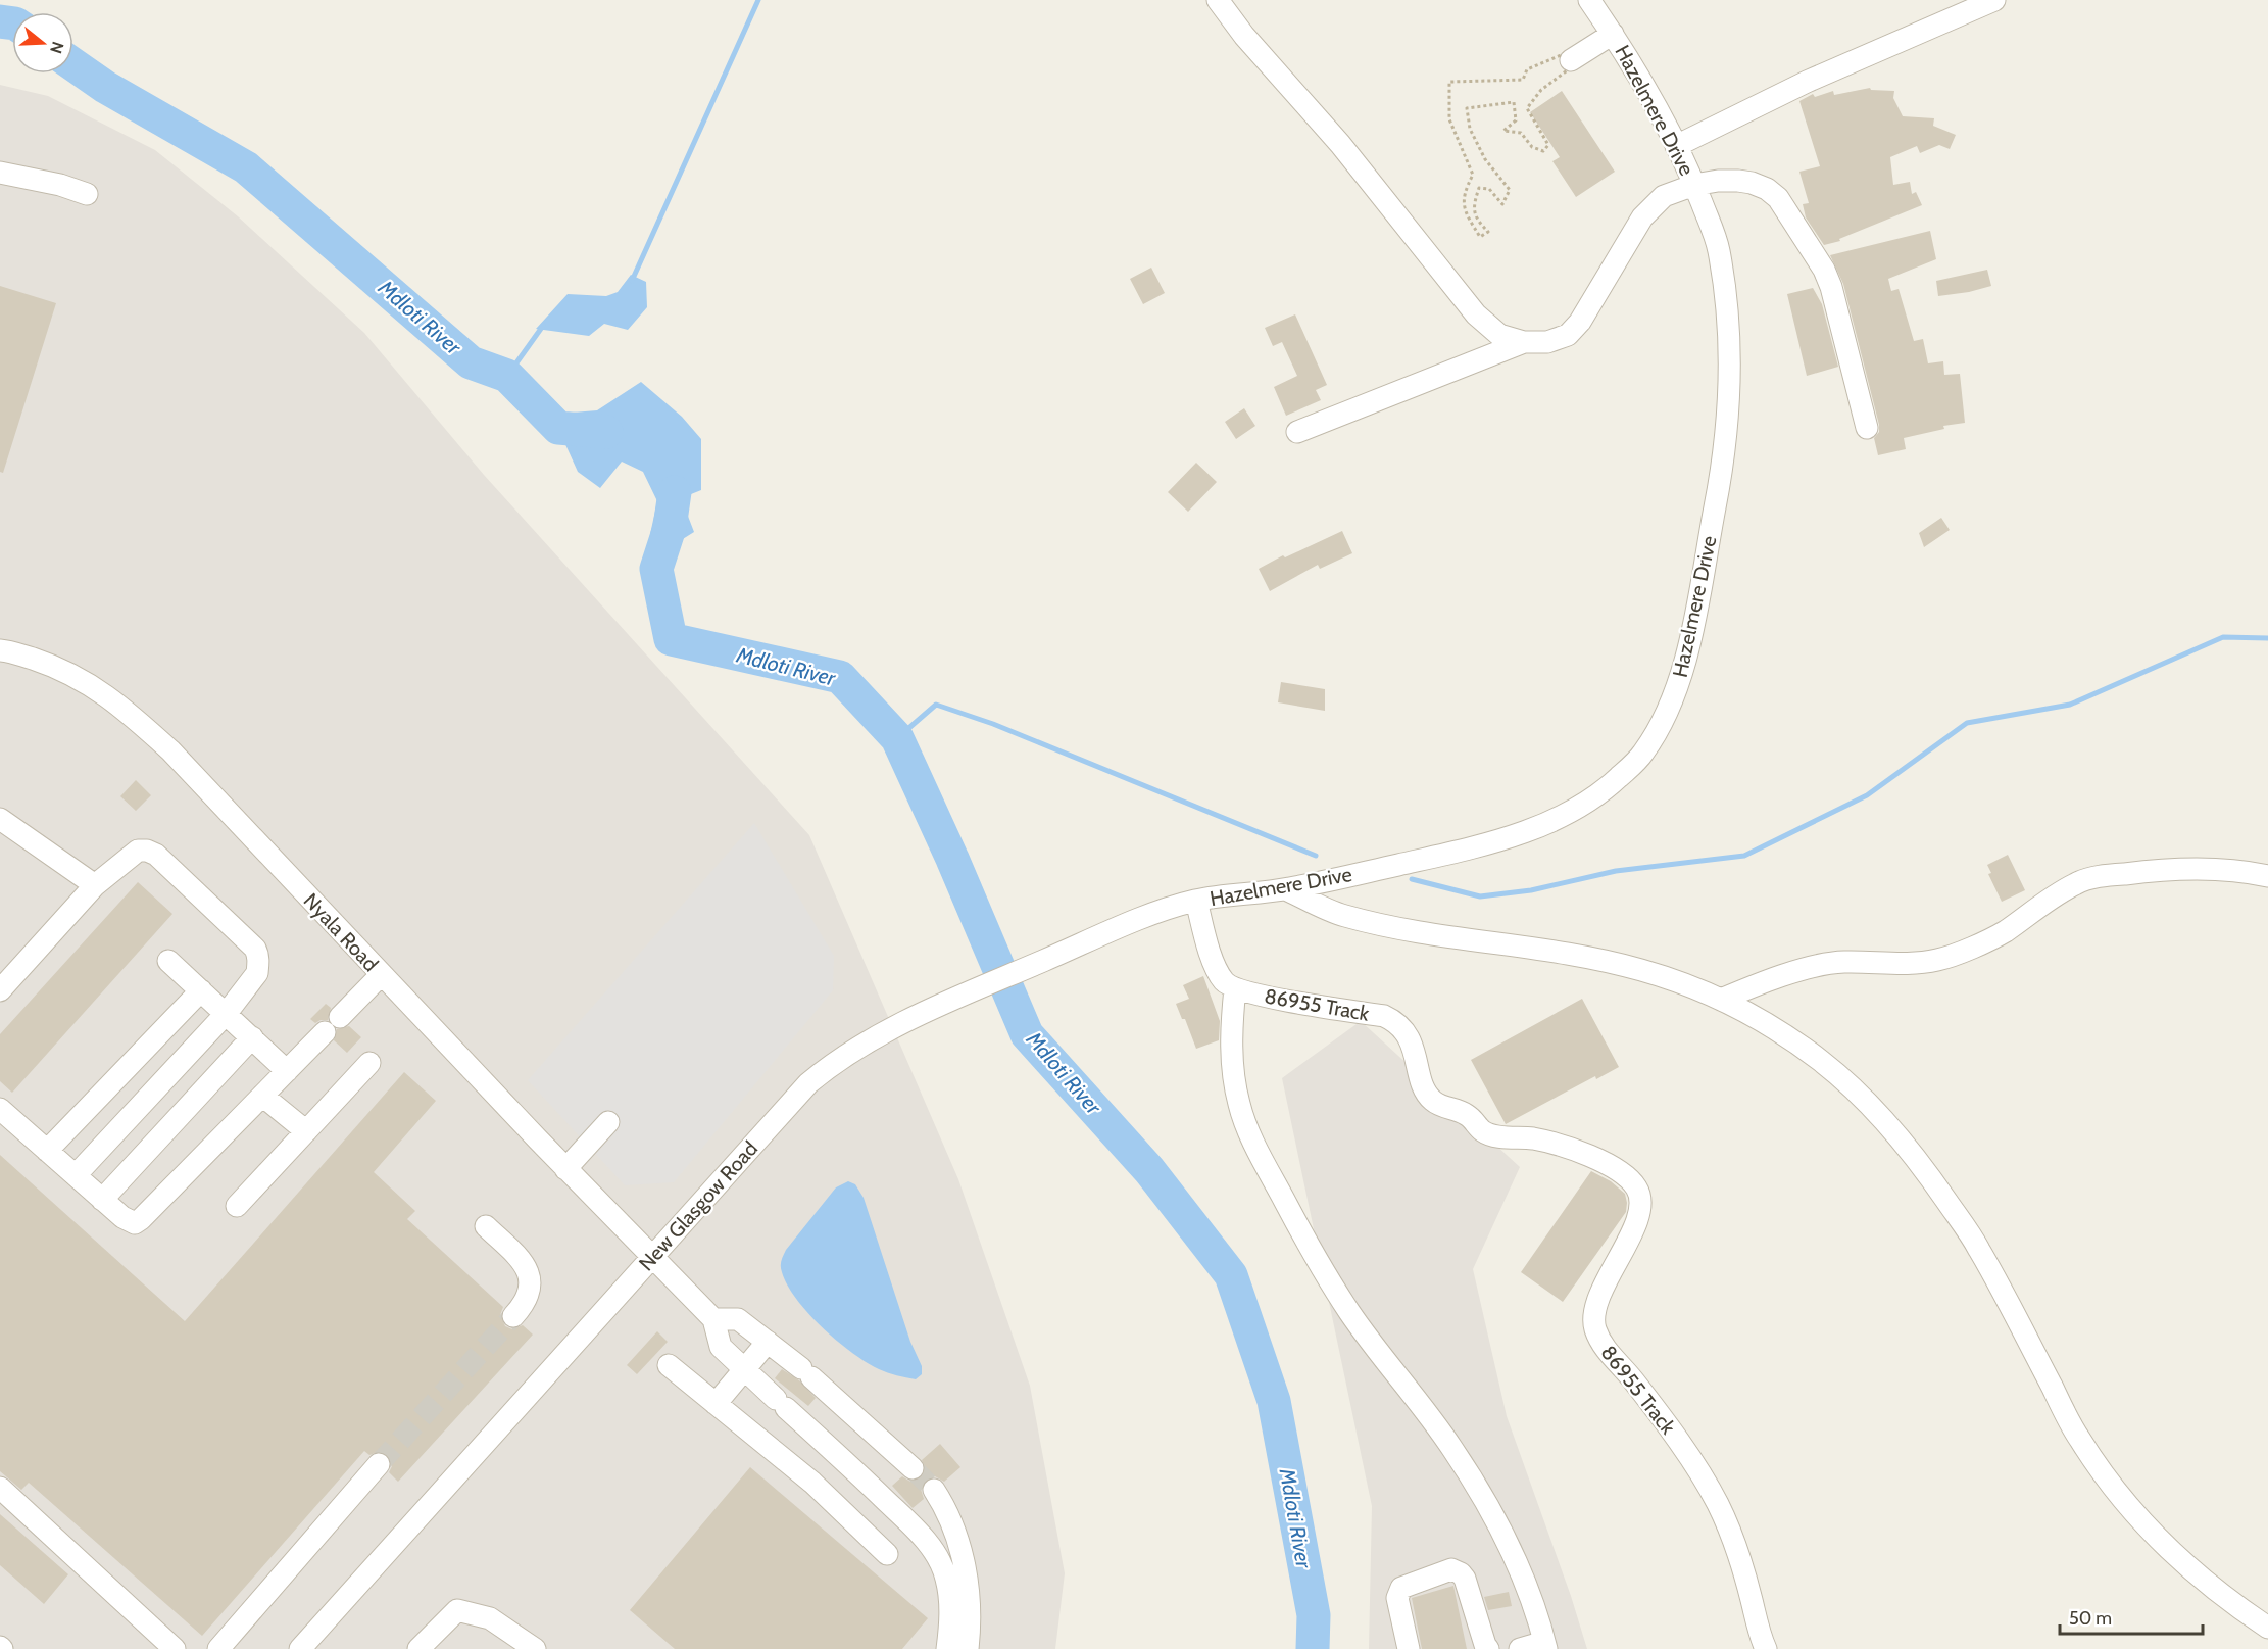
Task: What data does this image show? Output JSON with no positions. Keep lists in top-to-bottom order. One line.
{"streets":{"street":["Hazelmere Drive","Nyala Road","86955 Track","New Glasgow Road"]},"crossings":[["Hazelmere Drive","New Glasgow Road"],["Nyala Road","New Glasgow Road"]],"water":["Mdloti River"],"scale_bar":"50 m","north":"right"}
